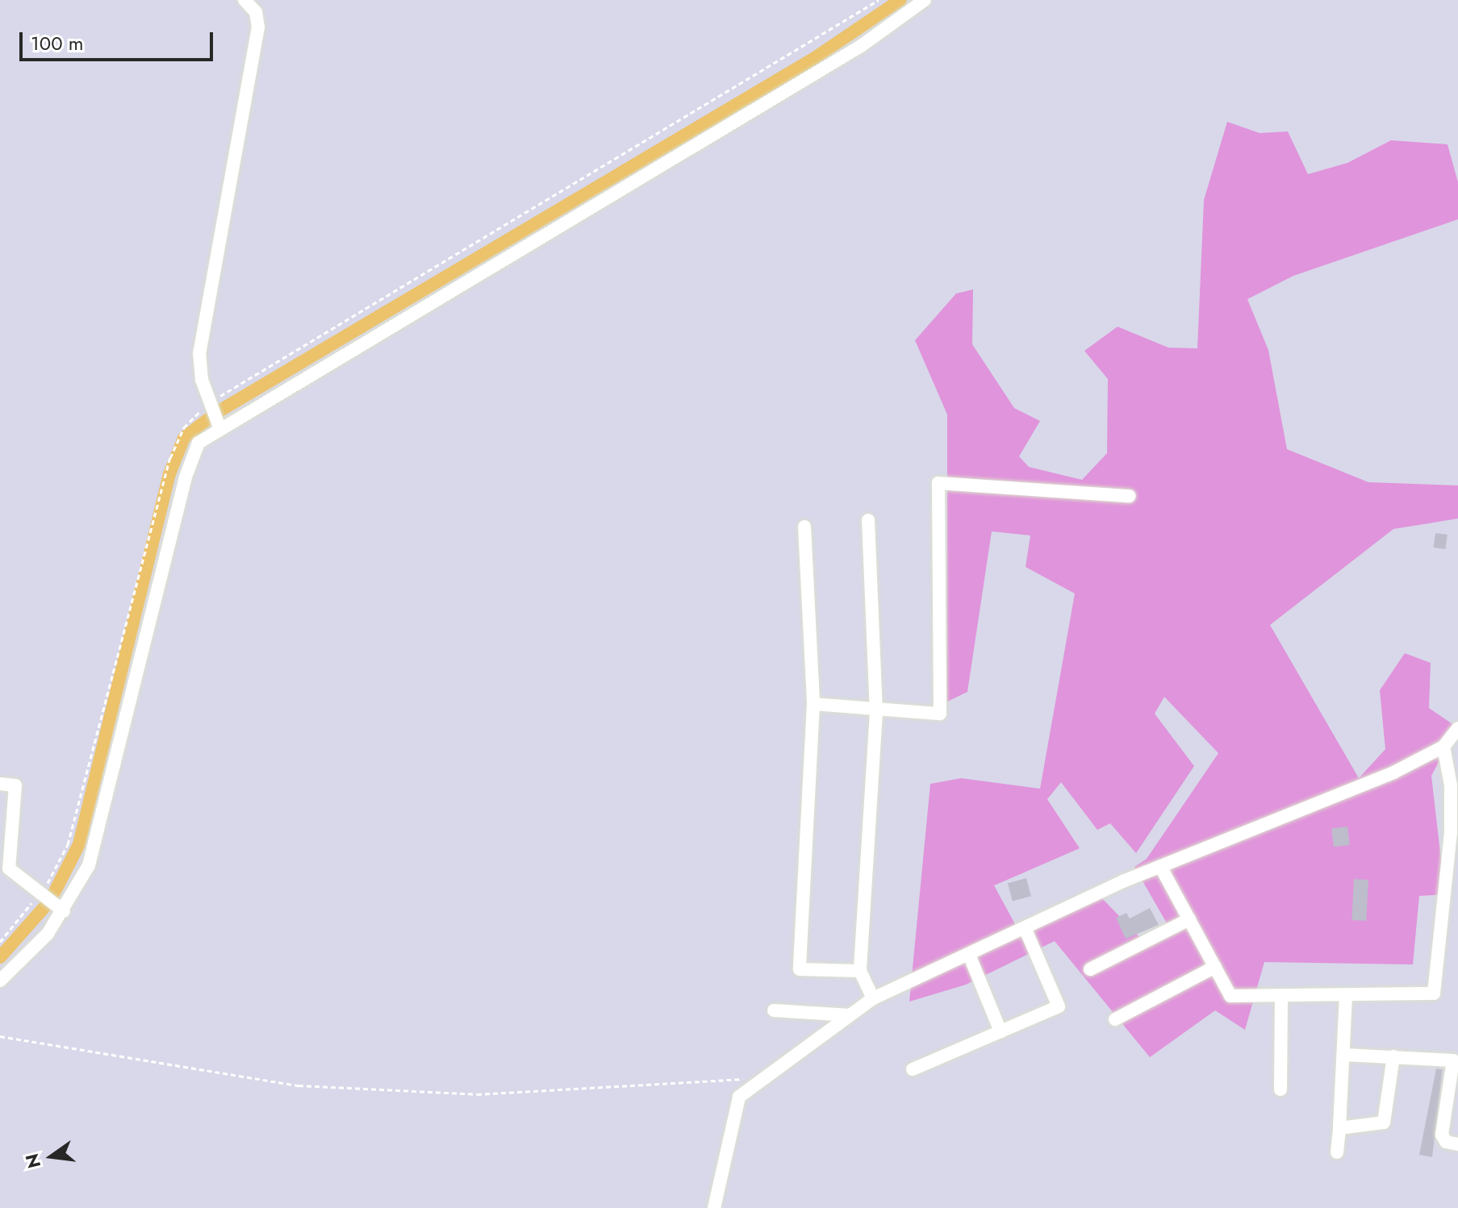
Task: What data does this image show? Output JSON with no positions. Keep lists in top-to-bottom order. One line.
{"scale_bar":"100 m","north":"left"}
